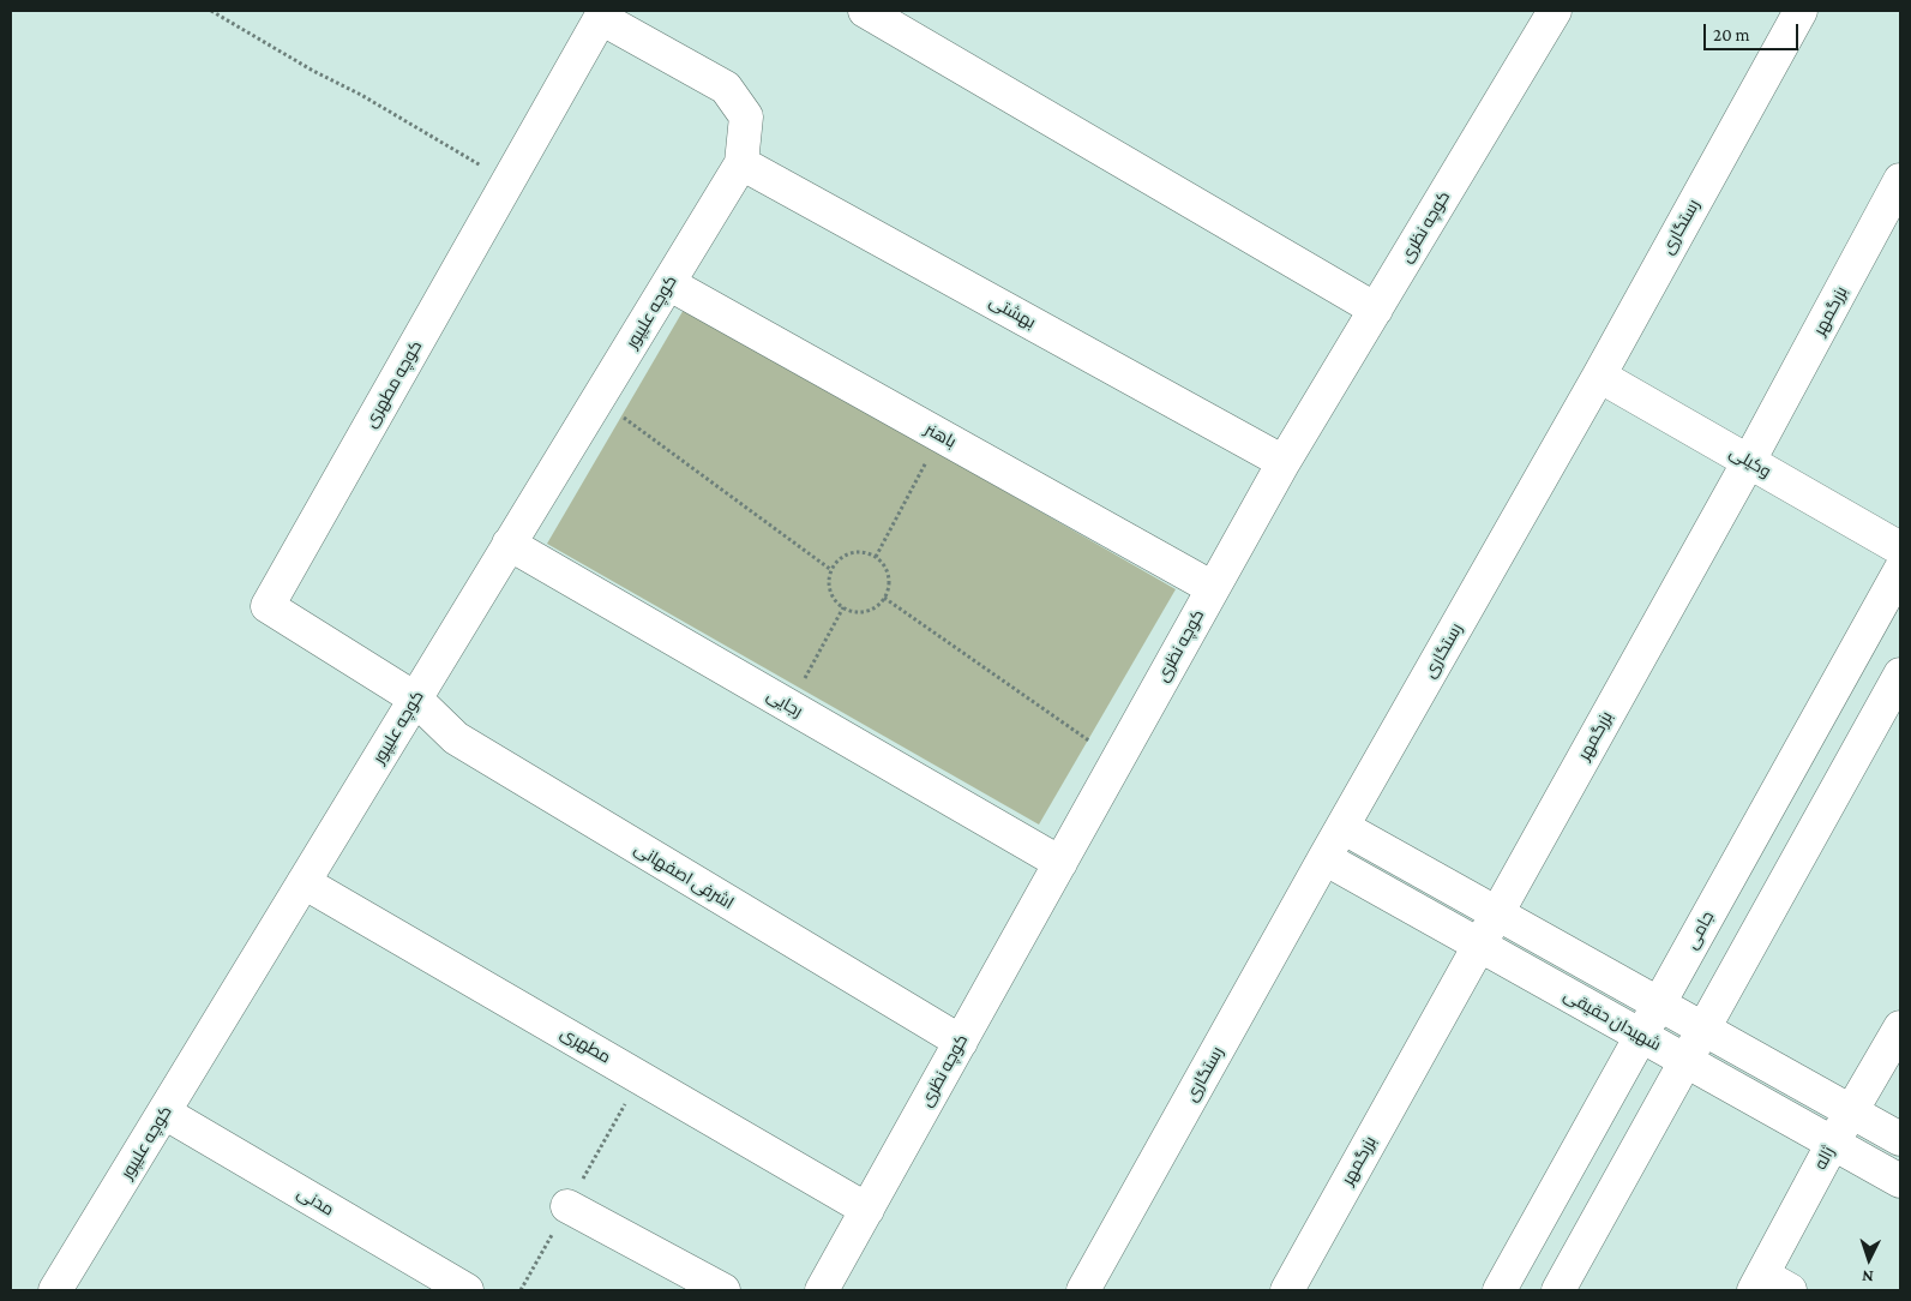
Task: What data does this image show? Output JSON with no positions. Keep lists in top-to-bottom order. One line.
{"streets":{"street":["کوچه نظری","رستگاری","بزرگمهر","کوچه علیپور","بهشتی","کوچه مطهری","باهنر","وکیلی","رجایی","اشرفی اصفهانی","جامی","شهیدان حقیقی","مطهری","ژاله","مدنی"]},"crossings":[["کوچه نظری","بهشتی"],["کوچه نظری","باهنر"],["کوچه نظری","رجایی"],["کوچه نظری","اشرفی اصفهانی"],["کوچه نظری","مطهری"],["رستگاری","وکیلی"],["رستگاری","شهیدان حقیقی"],["بزرگمهر","وکیلی"],["بزرگمهر","شهیدان حقیقی"],["کوچه علیپور","بهشتی"],["کوچه علیپور","کوچه مطهری"],["کوچه علیپور","باهنر"],["کوچه علیپور","رجایی"],["کوچه علیپور","اشرفی اصفهانی"],["کوچه علیپور","مطهری"],["کوچه علیپور","مدنی"],["کوچه مطهری","اشرفی اصفهانی"],["جامی","شهیدان حقیقی"],["شهیدان حقیقی","ژاله"]],"scale_bar":"20 m","north":"bottom"}
